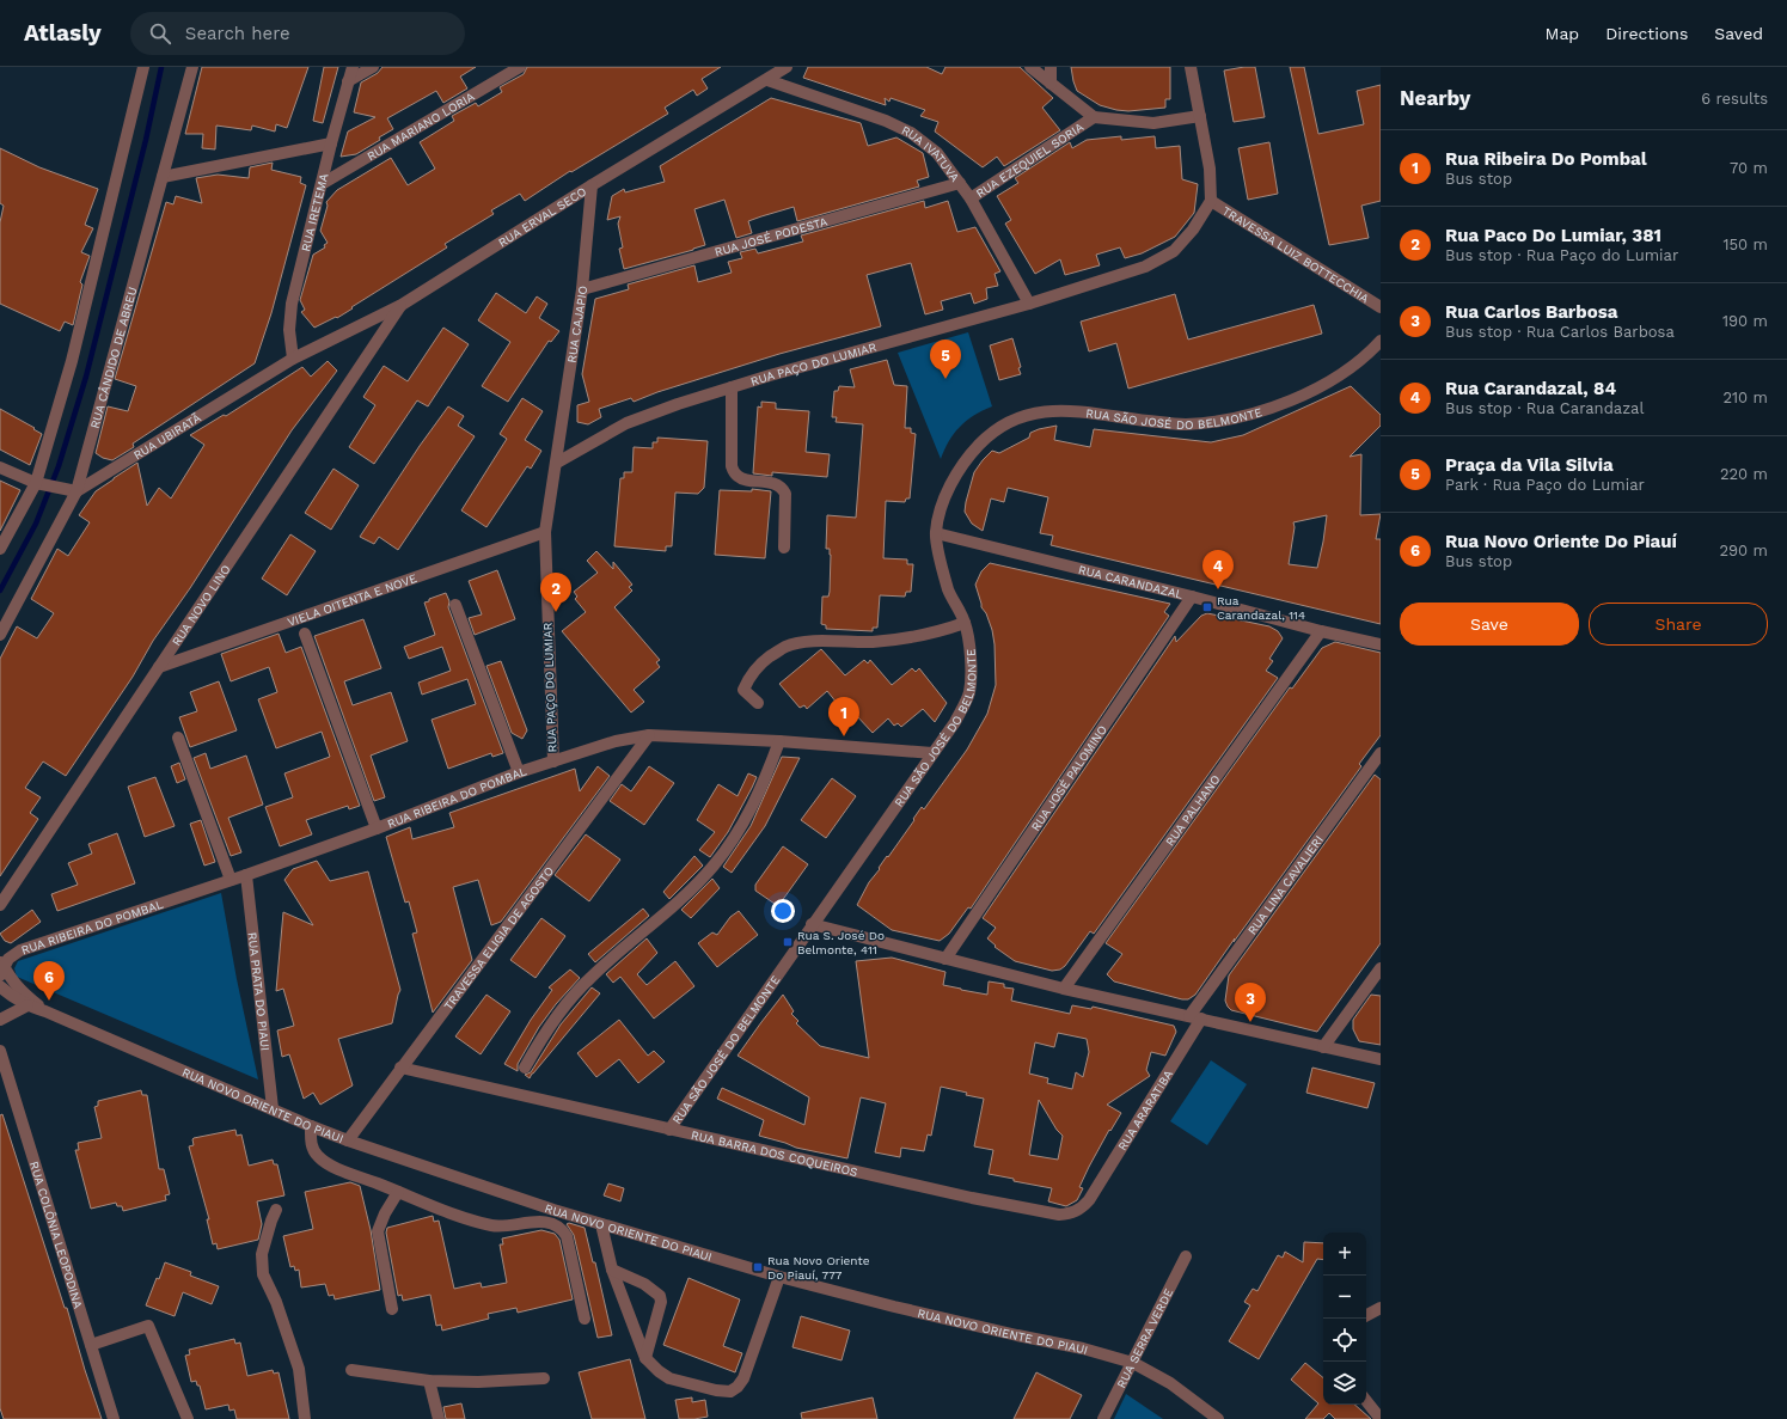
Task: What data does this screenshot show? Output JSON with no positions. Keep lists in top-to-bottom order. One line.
{"streets":{"street":["RUA MARIANO LORIA","RUA IVATUVA","RUA EZEQUIEL SORIA","RUA IRETEMA","RUA ERVAL SECO","RUA JOSÉ PODESTA","TRAVESSA LUIZ BOTTECCHIA","RUA CAJAPIO","RUA CÂNDIDO DE ABREU","RUA PAÇO DO LUMIAR","RUA SÃO JOSÉ DO BELMONTE","RUA UBIRATÃ","RUA CARANDAZAL","VIELA OITENTA E NOVE","RUA NOVO LINO","RUA JOSÉ PALOMINO","RUA RIBEIRA DO POMBAL","RUA PALHANO","RUA LINA CAVALIERI","TRAVESSA ELIGIA DE AGOSTO","RUA PRATA DO PIAUI","RUA NOVO ORIENTE DO PIAUI","RUA ARARATIBA","RUA BARRA DOS COQUEIROS","RUA COLÔNIA LEOPODINA","RUA SERRA VERDE"]},"crossings":[["RUA MARIANO LORIA","RUA IRETEMA"],["RUA IVATUVA","RUA EZEQUIEL SORIA"],["RUA IVATUVA","RUA ERVAL SECO"],["RUA IVATUVA","RUA JOSÉ PODESTA"],["RUA IVATUVA","RUA PAÇO DO LUMIAR"],["RUA IRETEMA","RUA ERVAL SECO"],["RUA IRETEMA","RUA UBIRATÃ"],["RUA ERVAL SECO","RUA CAJAPIO"],["RUA ERVAL SECO","RUA UBIRATÃ"],["RUA ERVAL SECO","RUA NOVO LINO"],["RUA JOSÉ PODESTA","RUA CAJAPIO"],["TRAVESSA LUIZ BOTTECCHIA","RUA PAÇO DO LUMIAR"],["RUA CAJAPIO","RUA PAÇO DO LUMIAR"],["RUA CÂNDIDO DE ABREU","RUA UBIRATÃ"],["RUA PAÇO DO LUMIAR","VIELA OITENTA E NOVE"],["RUA PAÇO DO LUMIAR","RUA RIBEIRA DO POMBAL"],["RUA SÃO JOSÉ DO BELMONTE","RUA CARANDAZAL"],["RUA SÃO JOSÉ DO BELMONTE","RUA RIBEIRA DO POMBAL"],["RUA SÃO JOSÉ DO BELMONTE","RUA BARRA DOS COQUEIROS"],["RUA CARANDAZAL","RUA JOSÉ PALOMINO"],["RUA CARANDAZAL","RUA PALHANO"],["VIELA OITENTA E NOVE","RUA NOVO LINO"],["RUA RIBEIRA DO POMBAL","TRAVESSA ELIGIA DE AGOSTO"],["RUA RIBEIRA DO POMBAL","RUA PRATA DO PIAUI"],["RUA RIBEIRA DO POMBAL","RUA NOVO ORIENTE DO PIAUI"],["RUA LINA CAVALIERI","RUA ARARATIBA"],["TRAVESSA ELIGIA DE AGOSTO","RUA NOVO ORIENTE DO PIAUI"],["TRAVESSA ELIGIA DE AGOSTO","RUA BARRA DOS COQUEIROS"],["RUA PRATA DO PIAUI","RUA NOVO ORIENTE DO PIAUI"],["RUA NOVO ORIENTE DO PIAUI","RUA SERRA VERDE"],["RUA ARARATIBA","RUA BARRA DOS COQUEIROS"]],"places":{"transit":["Rua Carandazal, 114","Rua S. José Do Belmonte, 411","Rua Novo Oriente Do Piauí, 777"]},"page":{"header":"Atlasly","search":"Search here","nav":["Map","Directions","Saved"],"heading":["Nearby","6 results"],"list":[{"mark":"1","name":"Rua Ribeira Do Pombal","note":"Bus stop","value":"70 m"},{"mark":"2","name":"Rua Paco Do Lumiar, 381","note":"Bus stop · Rua Paço do Lumiar","value":"150 m"},{"mark":"3","name":"Rua Carlos Barbosa","note":"Bus stop · Rua Carlos Barbosa","value":"190 m"},{"mark":"4","name":"Rua Carandazal, 84","note":"Bus stop · Rua Carandazal","value":"210 m"},{"mark":"5","name":"Praça da Vila Silvia","note":"Park · Rua Paço do Lumiar","value":"220 m"},{"mark":"6","name":"Rua Novo Oriente Do Piauí","note":"Bus stop","value":"290 m"}],"pins":["5","4","2","1","6","3"],"buttons":["Save","Share"],"map_buttons":["+","−"]}}
